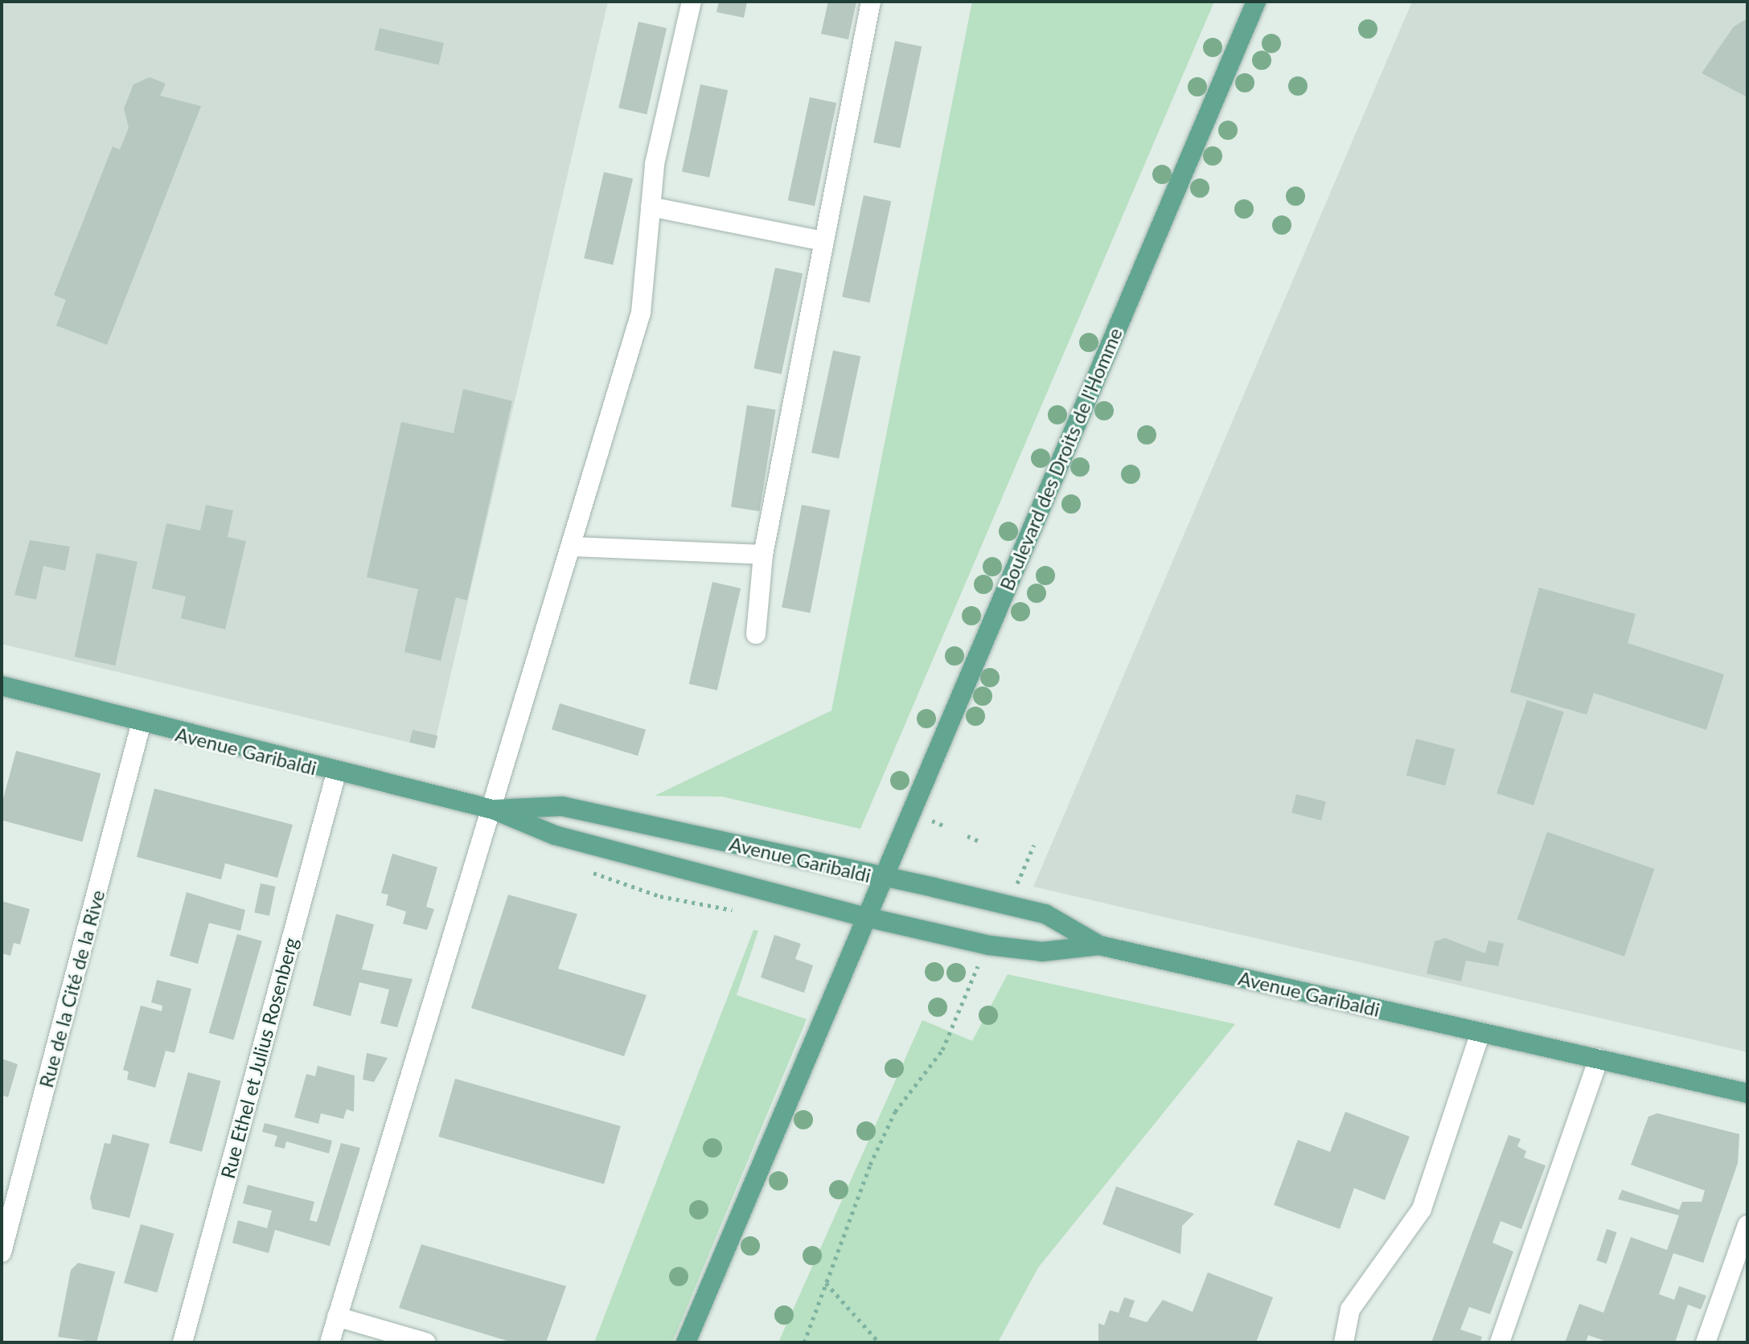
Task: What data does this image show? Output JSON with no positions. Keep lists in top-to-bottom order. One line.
{"streets":{"main road":["Boulevard des Droits de l'Homme","Avenue Garibaldi"],"street":["Rue de la Cité de la Rive","Rue Ethel et Julius Rosenberg"]},"crossings":[["Boulevard des Droits de l'Homme","Avenue Garibaldi"],["Avenue Garibaldi","Rue de la Cité de la Rive"],["Avenue Garibaldi","Rue Ethel et Julius Rosenberg"]]}
